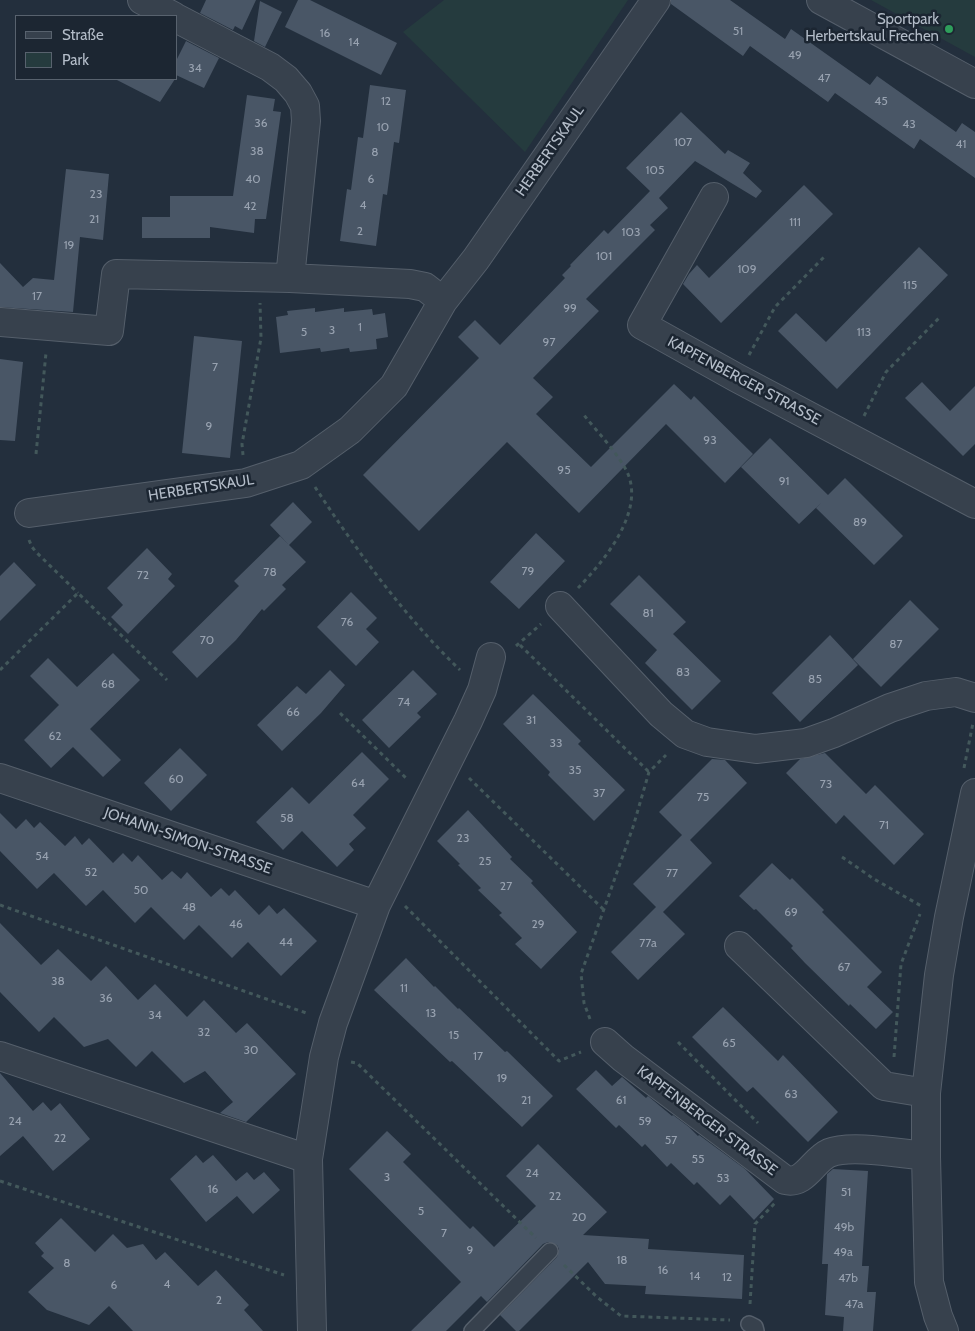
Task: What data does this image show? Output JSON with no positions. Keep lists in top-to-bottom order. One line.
{"streets":{"street":["HERBERTSKAUL","KAPFENBERGER STRASSE","JOHANN-SIMON-STRASSE"]},"places":["Sportpark Herbertskaul Frechen"],"house_numbers":["51","16","14","49","34","47","12","45","36","43","10","107","41","38","8","105","40","6","23","4","42","21","111","2","103","19","101","109","115","17","99","1","3","5","113","97","7","9","93","95","91","89","79","78","72","81","76","70","87","83","85","68","74","66","31","62","33","35","60","64","73","37","75","58","71","23","54","25","52","77","27","50","48","69","46","29","44","77a","67","38","11","36","13","34","32","15","65","30","17","19","63","21","61","24","59","22","57","55","24","3","53","16","51","22","5","20","49b","7","9","49a","18","8","16","14","12","47b","4","6","2","47a"],"legend":["Straße","Park"]}
